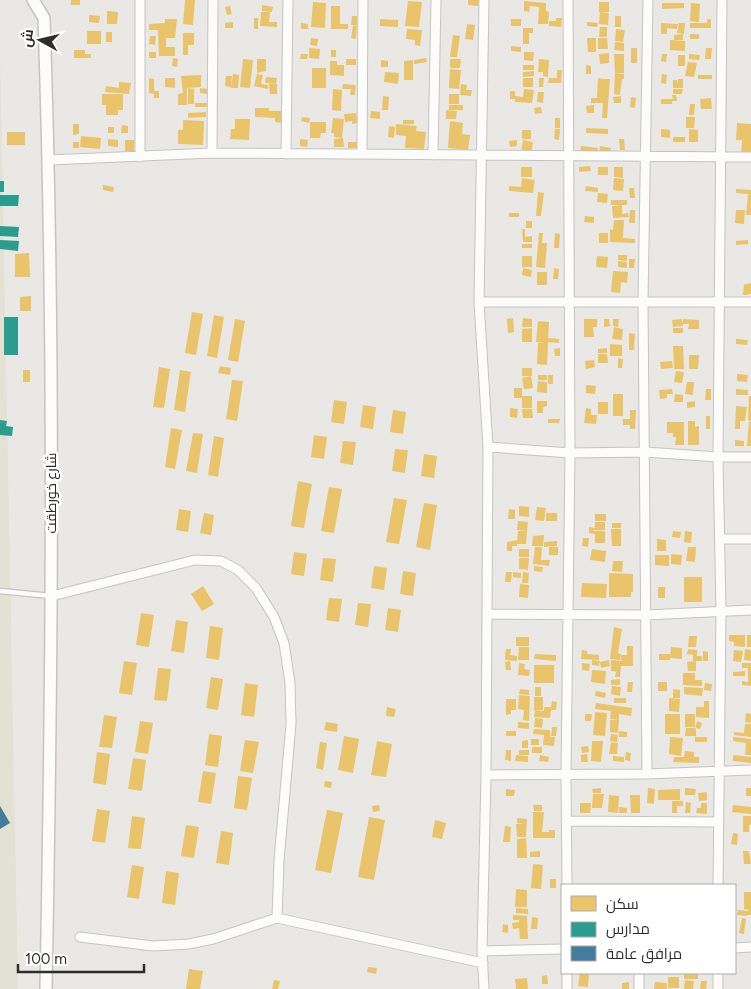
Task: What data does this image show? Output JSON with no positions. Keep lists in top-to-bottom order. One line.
{"streets":{"street":["شارع خورطقت"]},"legend":["سكن","مدارس","مرافق عامة"],"scale_bar":"100 m","north":"left"}
